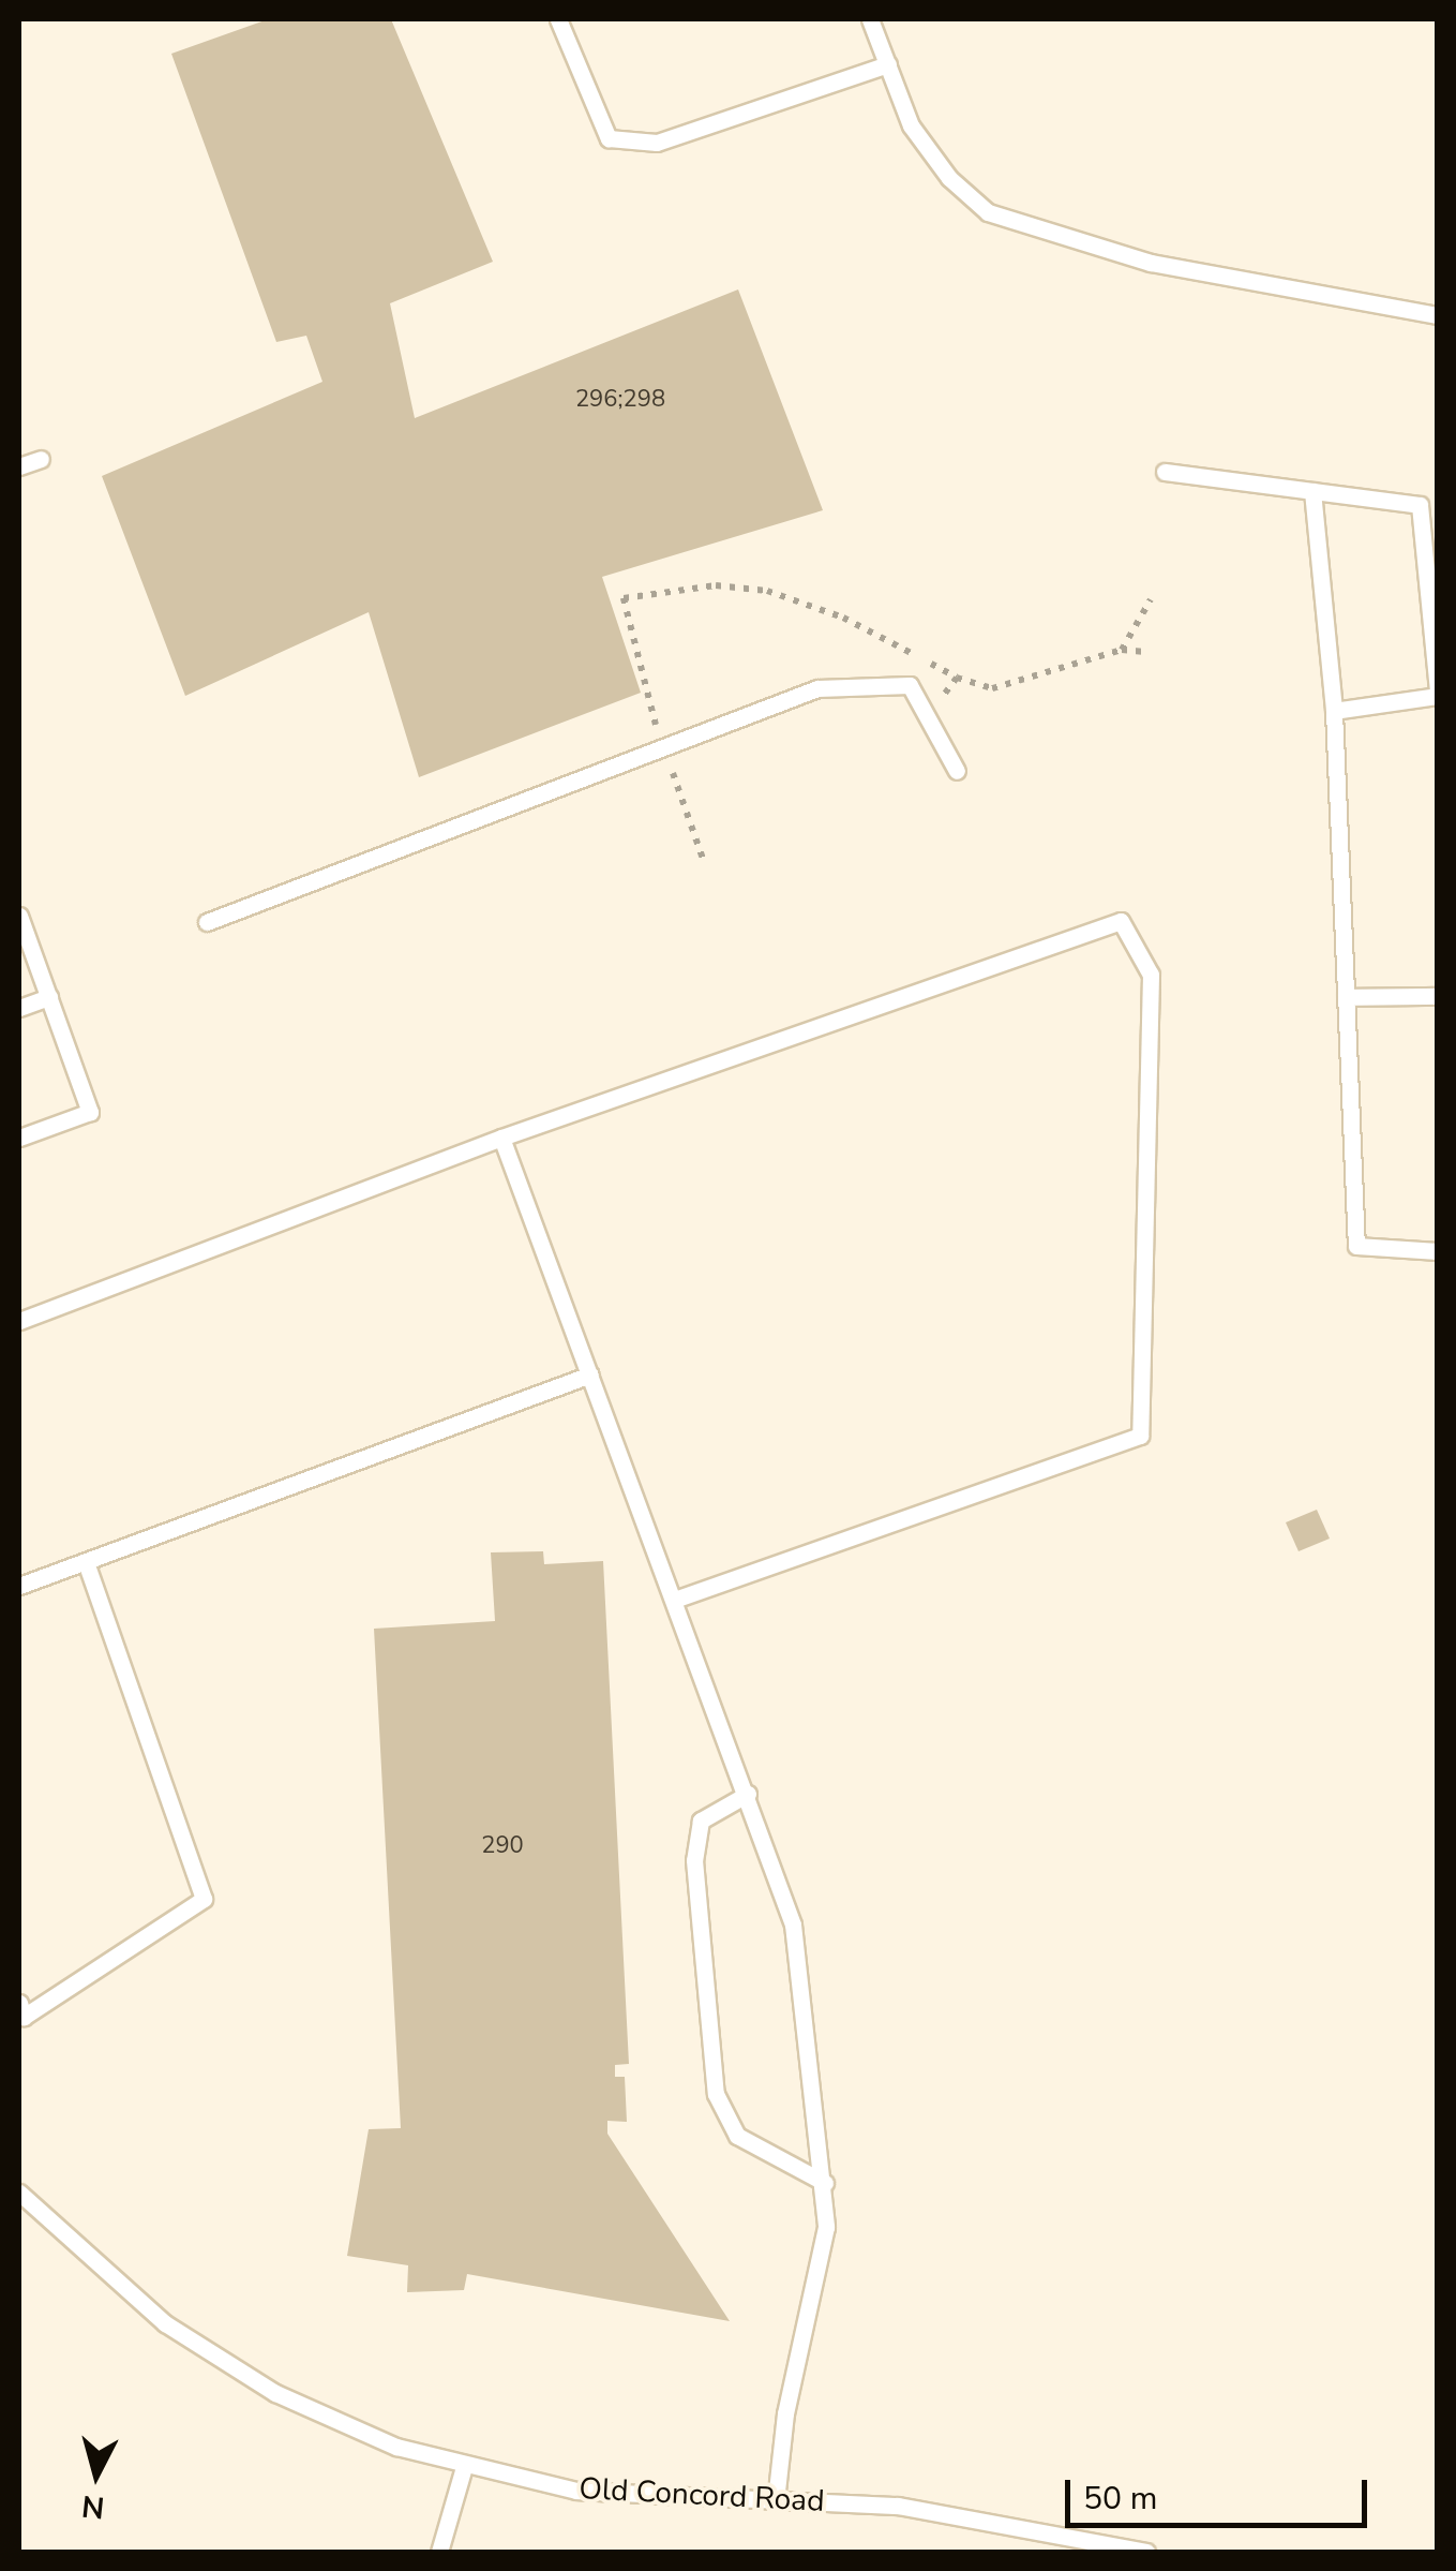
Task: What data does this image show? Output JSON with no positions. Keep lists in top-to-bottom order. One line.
{"streets":{"lane":["Old Concord Road"]},"house_numbers":["296;298","290"],"scale_bar":"50 m","north":"bottom"}
